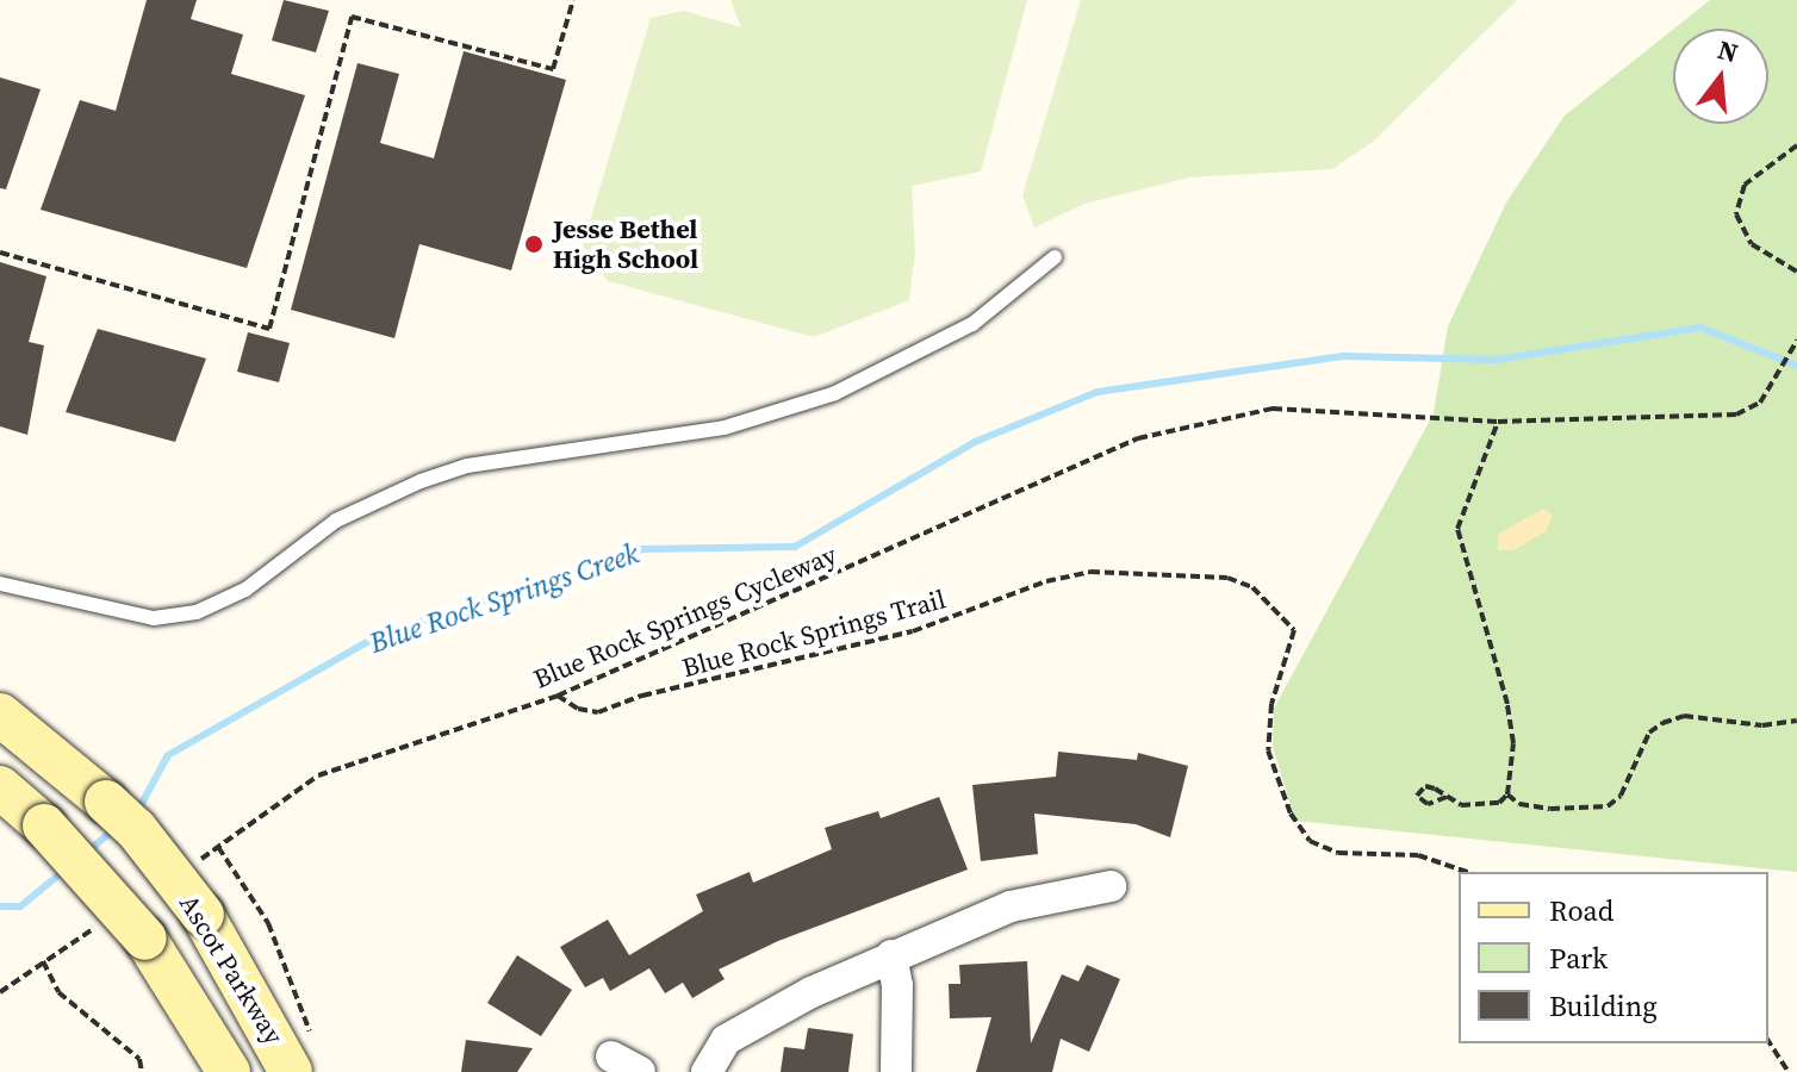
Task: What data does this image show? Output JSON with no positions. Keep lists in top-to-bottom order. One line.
{"streets":{"main road":["Ascot Parkway"],"path":["Blue Rock Springs Cycleway","Blue Rock Springs Trail"]},"crossings":[["Blue Rock Springs Cycleway","Blue Rock Springs Trail"]],"water":["Blue Rock Springs Creek"],"places":["Jesse Bethel High School"],"legend":["Road","Park","Building"],"north":"top"}
